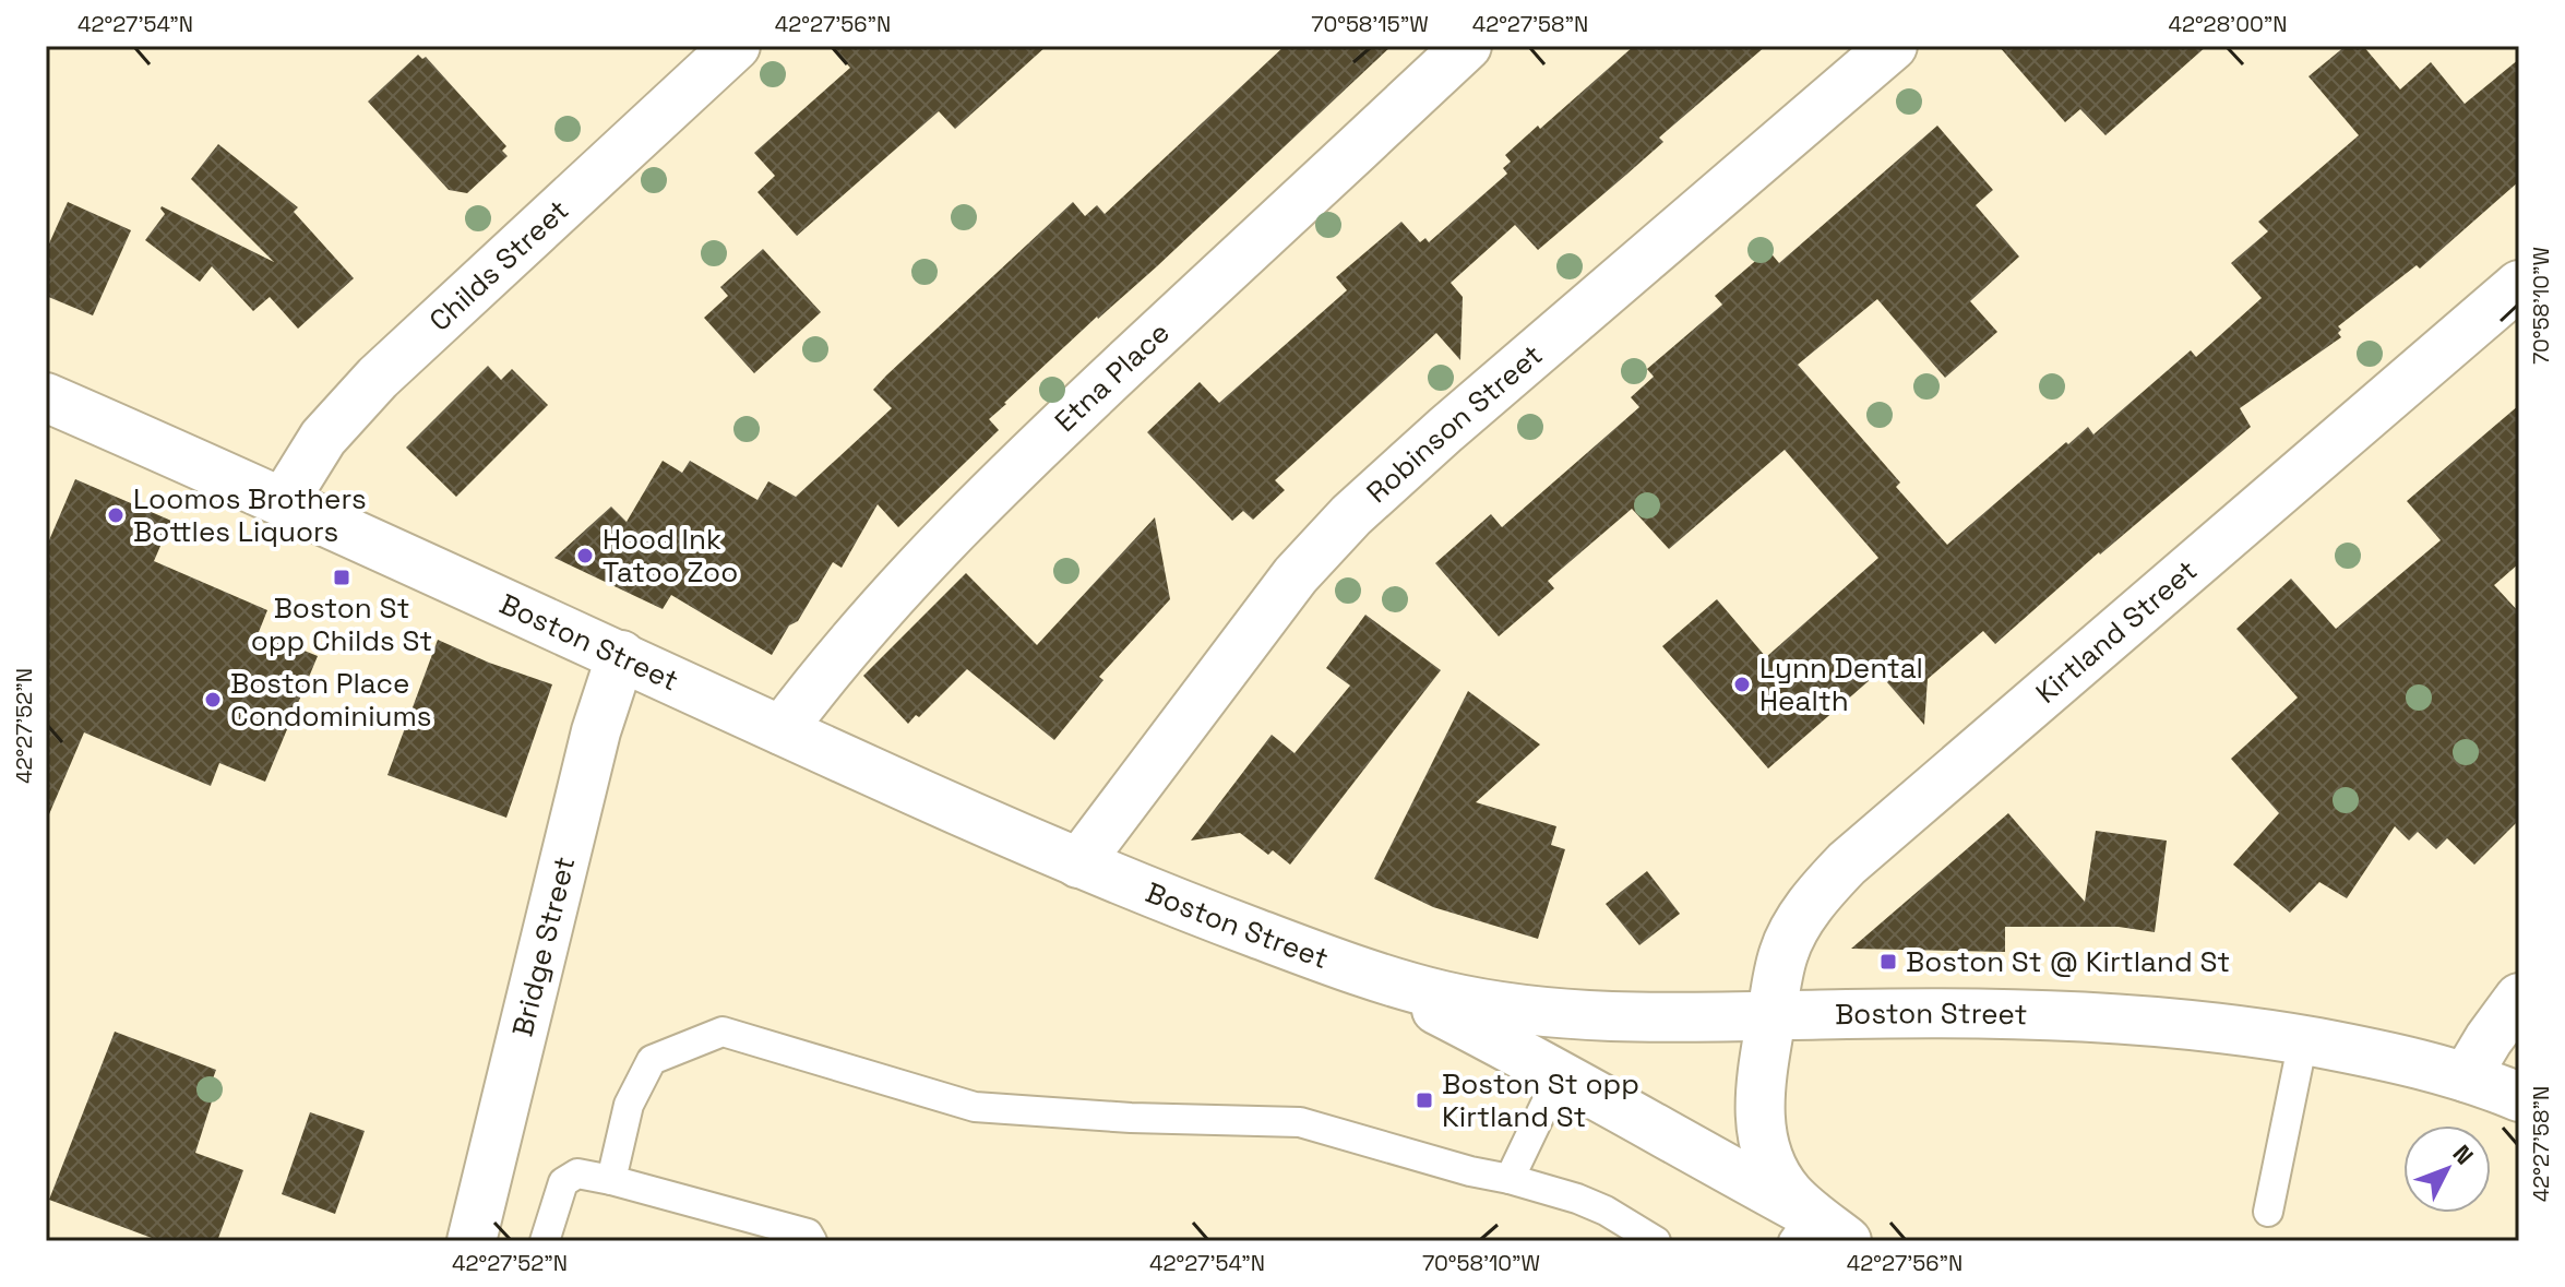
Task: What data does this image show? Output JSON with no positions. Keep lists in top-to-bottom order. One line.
{"streets":{"street":["Childs Street","Etna Place","Robinson Street","Kirtland Street","Boston Street","Bridge Street"]},"crossings":[["Childs Street","Boston Street"],["Etna Place","Boston Street"],["Robinson Street","Boston Street"],["Kirtland Street","Boston Street"],["Boston Street","Bridge Street"]],"places":{"other":["Loomos Brothers Bottles Liquors","Hood Ink Tatoo Zoo","Lynn Dental Health","Boston Place Condominiums"],"transit":["Boston St opp Childs St","Boston St @ Kirtland St","Boston St opp Kirtland St"]},"north":"top right","coordinates":["42°27'54\"N","42°27'56\"N","70°58'15\"W","42°27'58\"N","42°28'00\"N","70°58'10\"W","42°27'52\"N"]}
